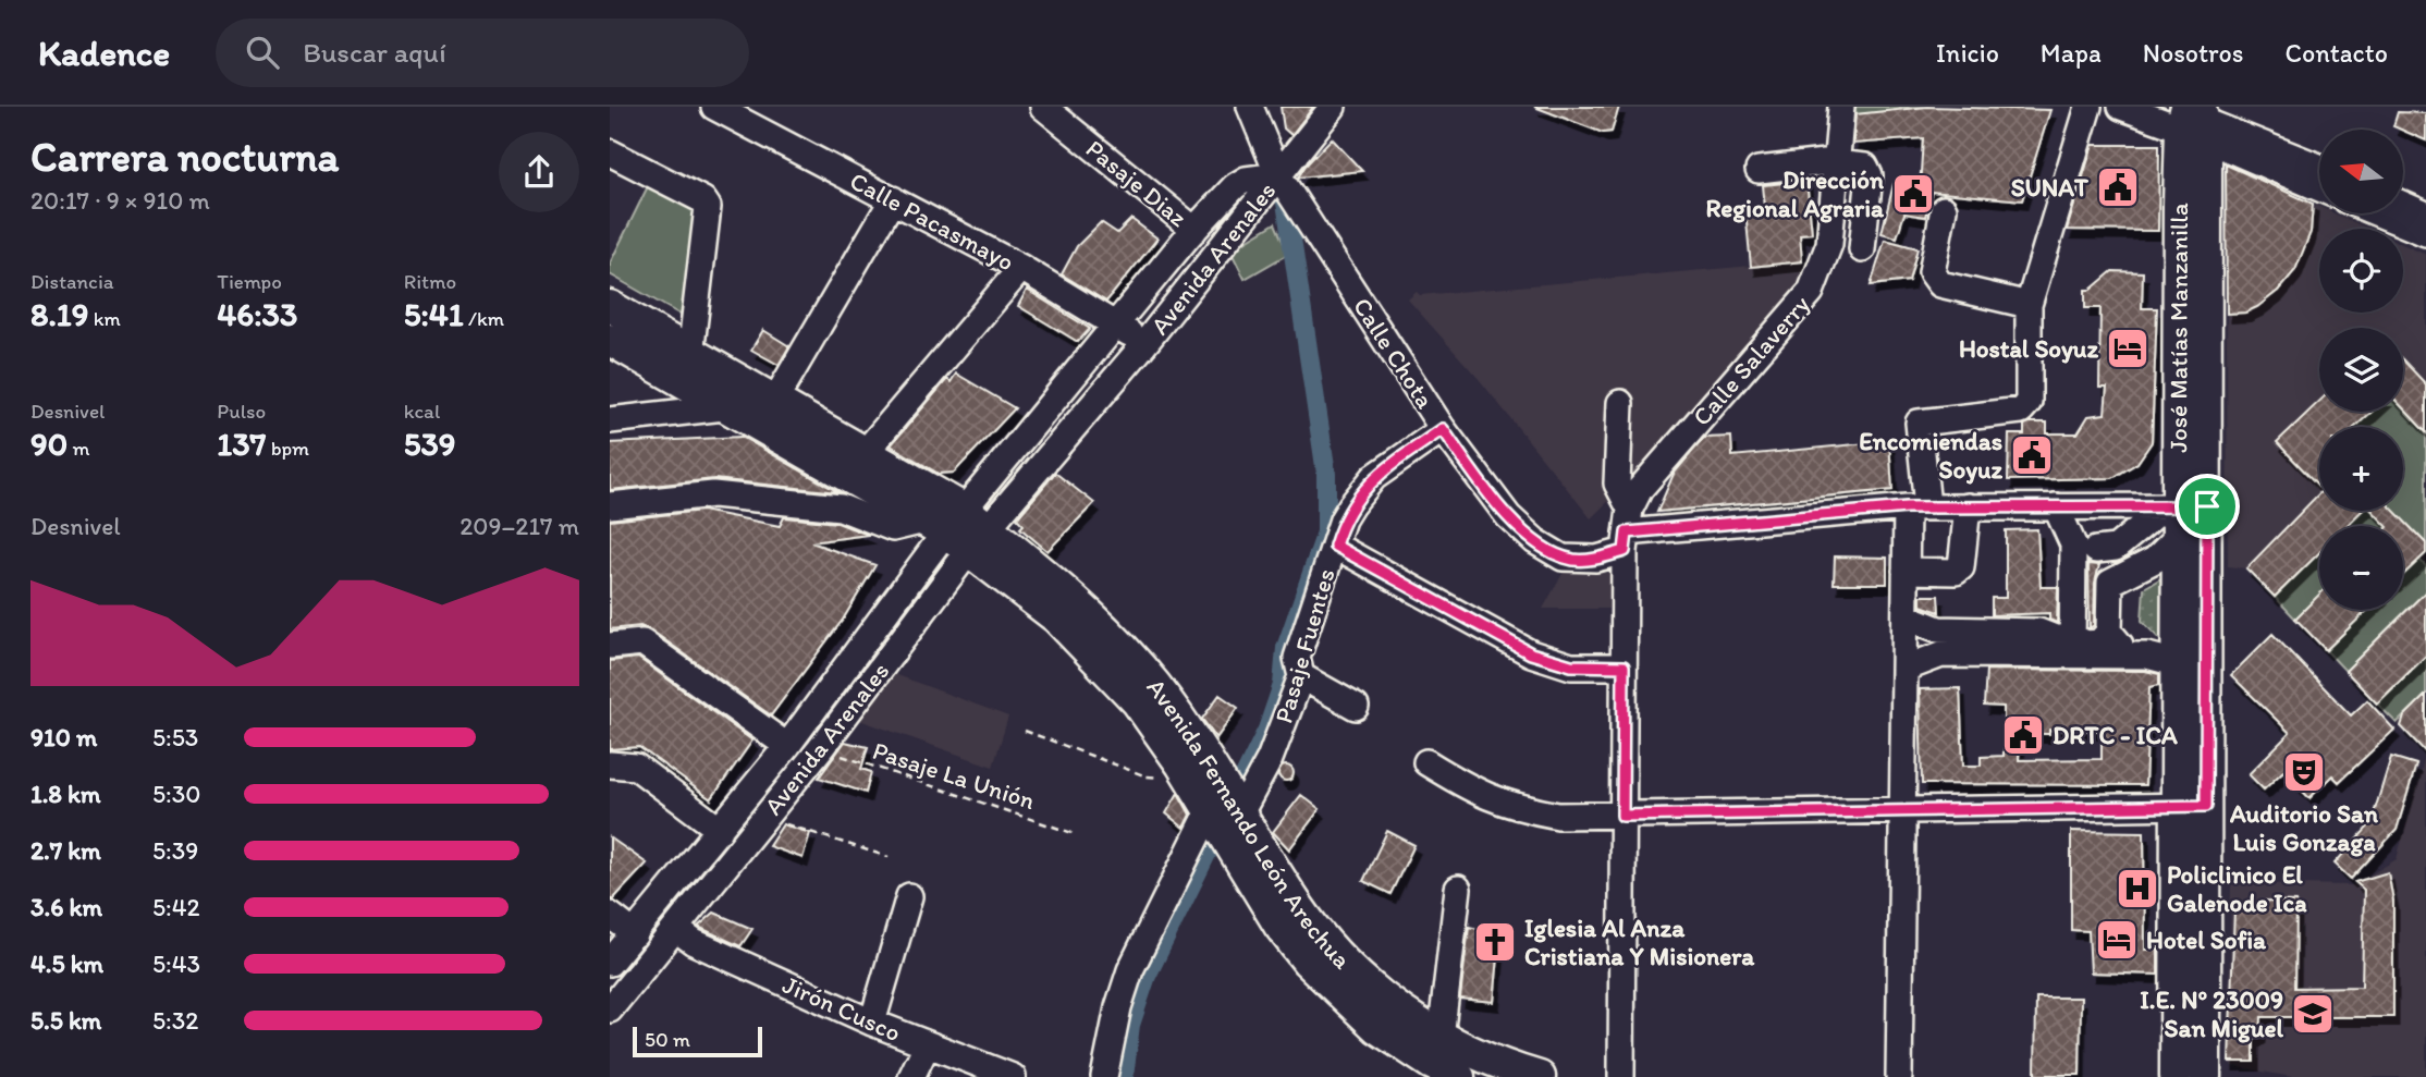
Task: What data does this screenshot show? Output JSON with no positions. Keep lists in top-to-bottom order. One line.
{"streets":{"main road":["José Matías Manzanilla","Avenida Fernando León Arechua"],"street":["Pasaje Diaz","Calle Pacasmayo","Avenida Arenales","Calle Chota","Calle Salaverry","Pasaje Fuentes","Jirón Cusco"],"path":["Pasaje La Unión"]},"crossings":[["Pasaje Diaz","Avenida Arenales"],["Calle Pacasmayo","Avenida Arenales"],["Avenida Arenales","Calle Chota"],["Avenida Arenales","Pasaje La Unión"],["Avenida Arenales","Avenida Fernando León Arechua"],["Avenida Arenales","Jirón Cusco"],["José Matías Manzanilla","Calle Chota"],["Calle Chota","Calle Salaverry"],["Calle Chota","Pasaje Fuentes"],["Pasaje Fuentes","Avenida Fernando León Arechua"]],"places":{"public building":["SUNAT","Dirección Regional Agraria","Encomiendas Soyuz","DRTC - ICA"],"hotel":["Hostal Soyuz","Hotel Sofia"],"theatre":["Auditorio San Luis Gonzaga"],"hospital":["Policlinico El Galenode Ica"],"church":["Iglesia Al Anza Cristiana Y Misionera"],"school or university":["I.E. Nº 23009 San Miguel"]},"scale_bar":"50 m","north":"left","page":{"header":"Kadence","search":"Buscar aquí","nav":["Inicio","Mapa","Nosotros","Contacto"],"heading":["Carrera nocturna","20:17 · 9 × 910 m"],"map_buttons":["+","−"],"stats":[["Distancia","8.19 km"],["Tiempo","46:33"],["Ritmo","5:41 /km"],["Desnivel","90 m"],["Pulso","137 bpm"],["kcal","539"]],"chart":["Desnivel","209–217 m"],"list":[{"name":"910 m","note":"5:53"},{"name":"1.8 km","note":"5:30"},{"name":"2.7 km","note":"5:39"},{"name":"3.6 km","note":"5:42"},{"name":"4.5 km","note":"5:43"},{"name":"5.5 km","note":"5:32"}],"scale":"50 m"}}
